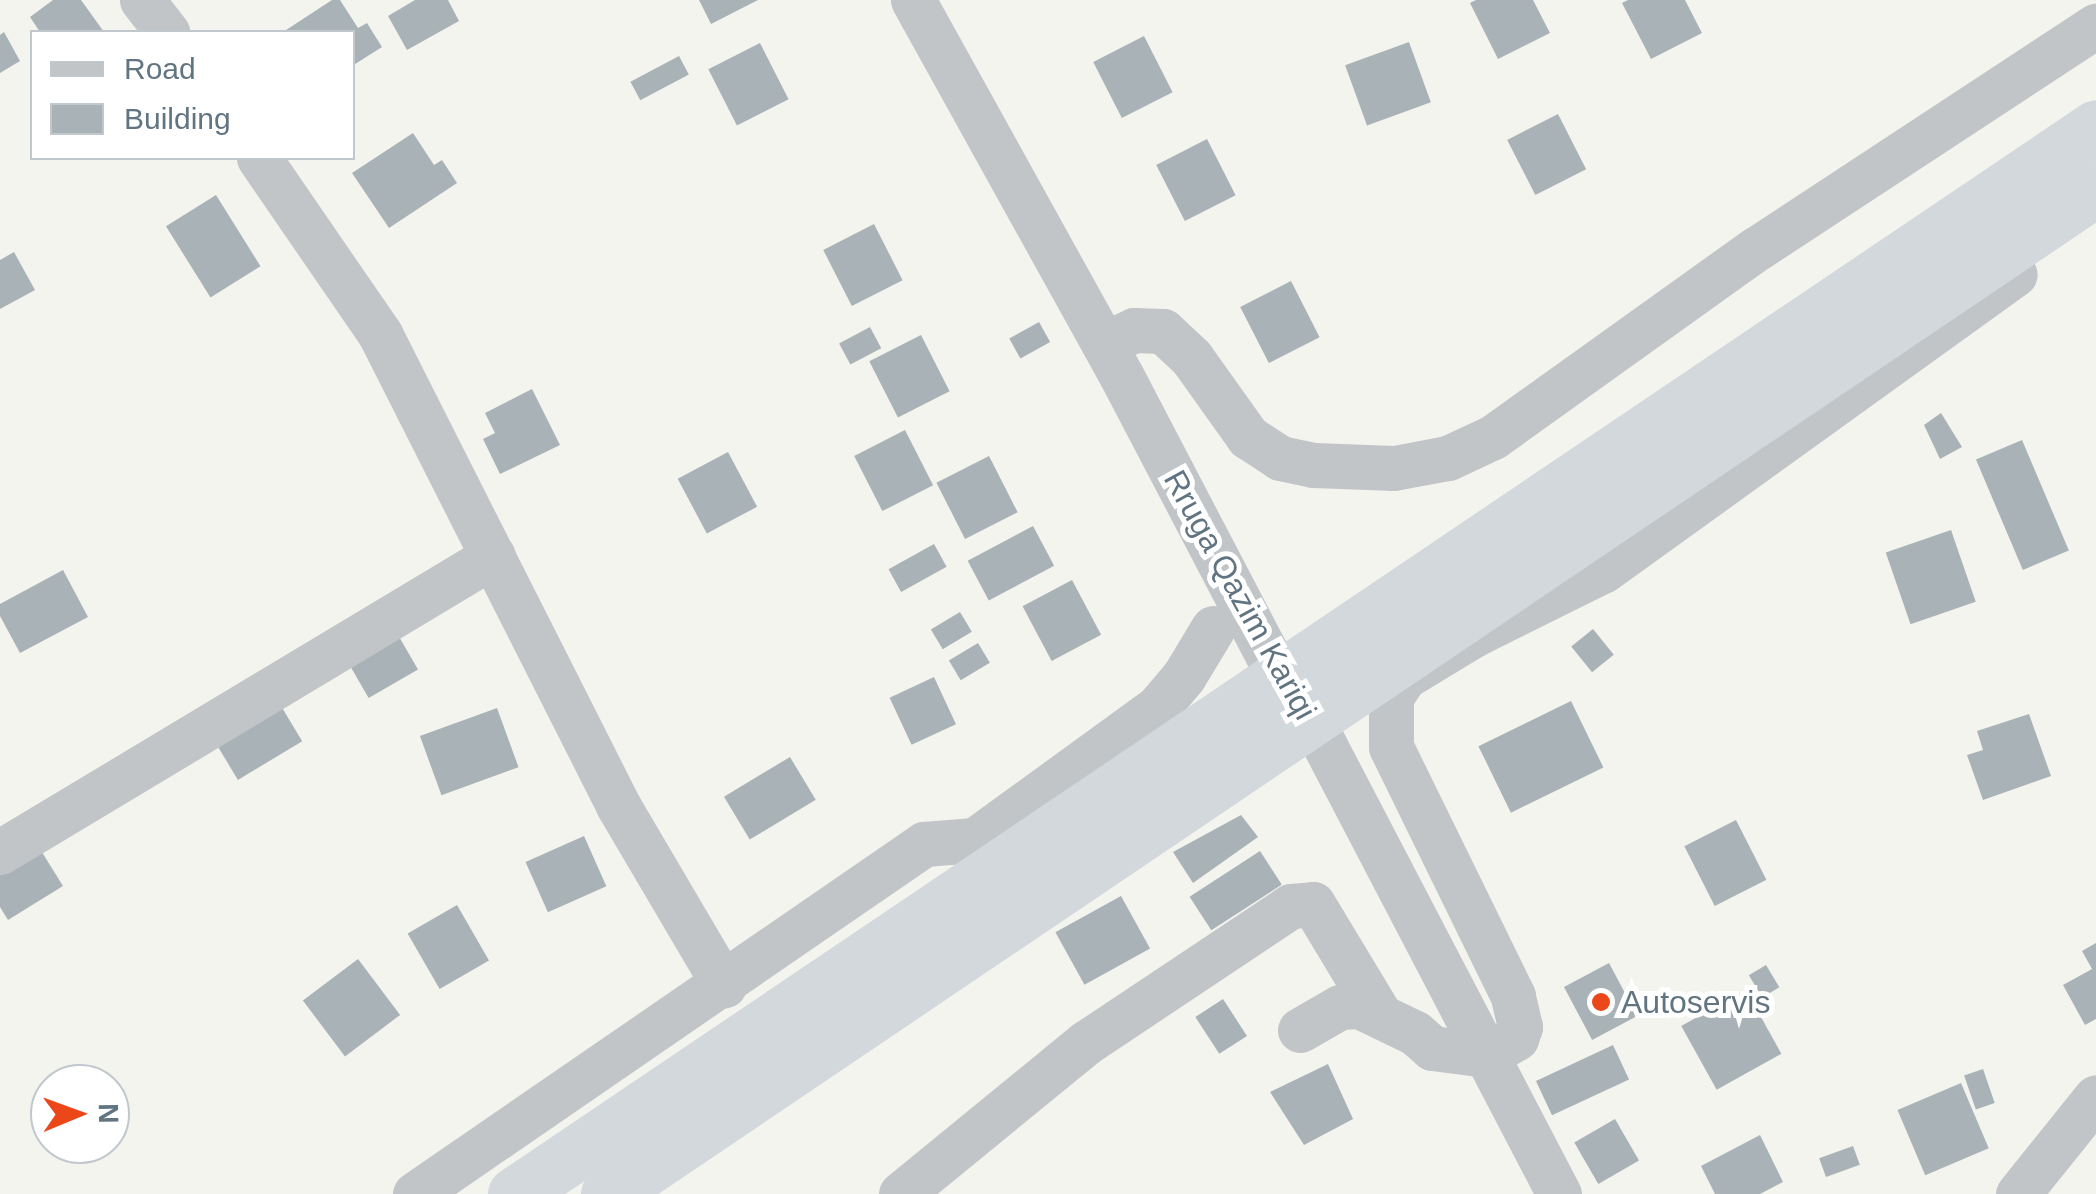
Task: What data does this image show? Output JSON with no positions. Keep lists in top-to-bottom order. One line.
{"streets":{"street":["Rruga Qazim Kariqi"]},"places":["Autoservis"],"legend":["Road","Building"],"north":"right"}
